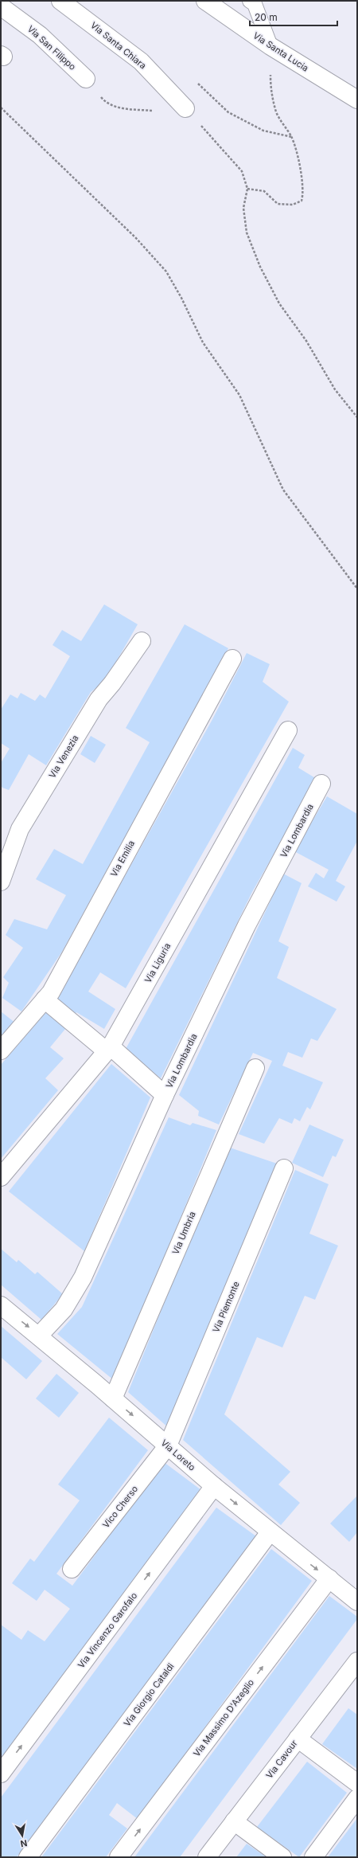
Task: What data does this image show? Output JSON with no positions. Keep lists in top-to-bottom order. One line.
{"streets":{"street":["Via Santa Chiara","Via San Filippo","Via Santa Lucia","Via Venezia","Via Lombardia","Via Emilia","Via Liguria","Via Umbria","Via Piemonte","Via Loreto","Vico Cherso","Via Vincenzo Garofalo","Via Giorgio Cataldi","Via Massimo D'Azeglio","Via Cavour"]},"crossings":[["Via Lombardia","Via Loreto"],["Via Umbria","Via Loreto"],["Via Piemonte","Via Loreto"],["Via Piemonte","Vico Cherso"],["Via Loreto","Vico Cherso"],["Via Loreto","Via Vincenzo Garofalo"],["Via Loreto","Via Giorgio Cataldi"],["Via Loreto","Via Massimo D'Azeglio"]],"one_way":["Via Loreto","Via Vincenzo Garofalo","Via Massimo D'Azeglio"],"scale_bar":"20 m","north":"bottom"}
